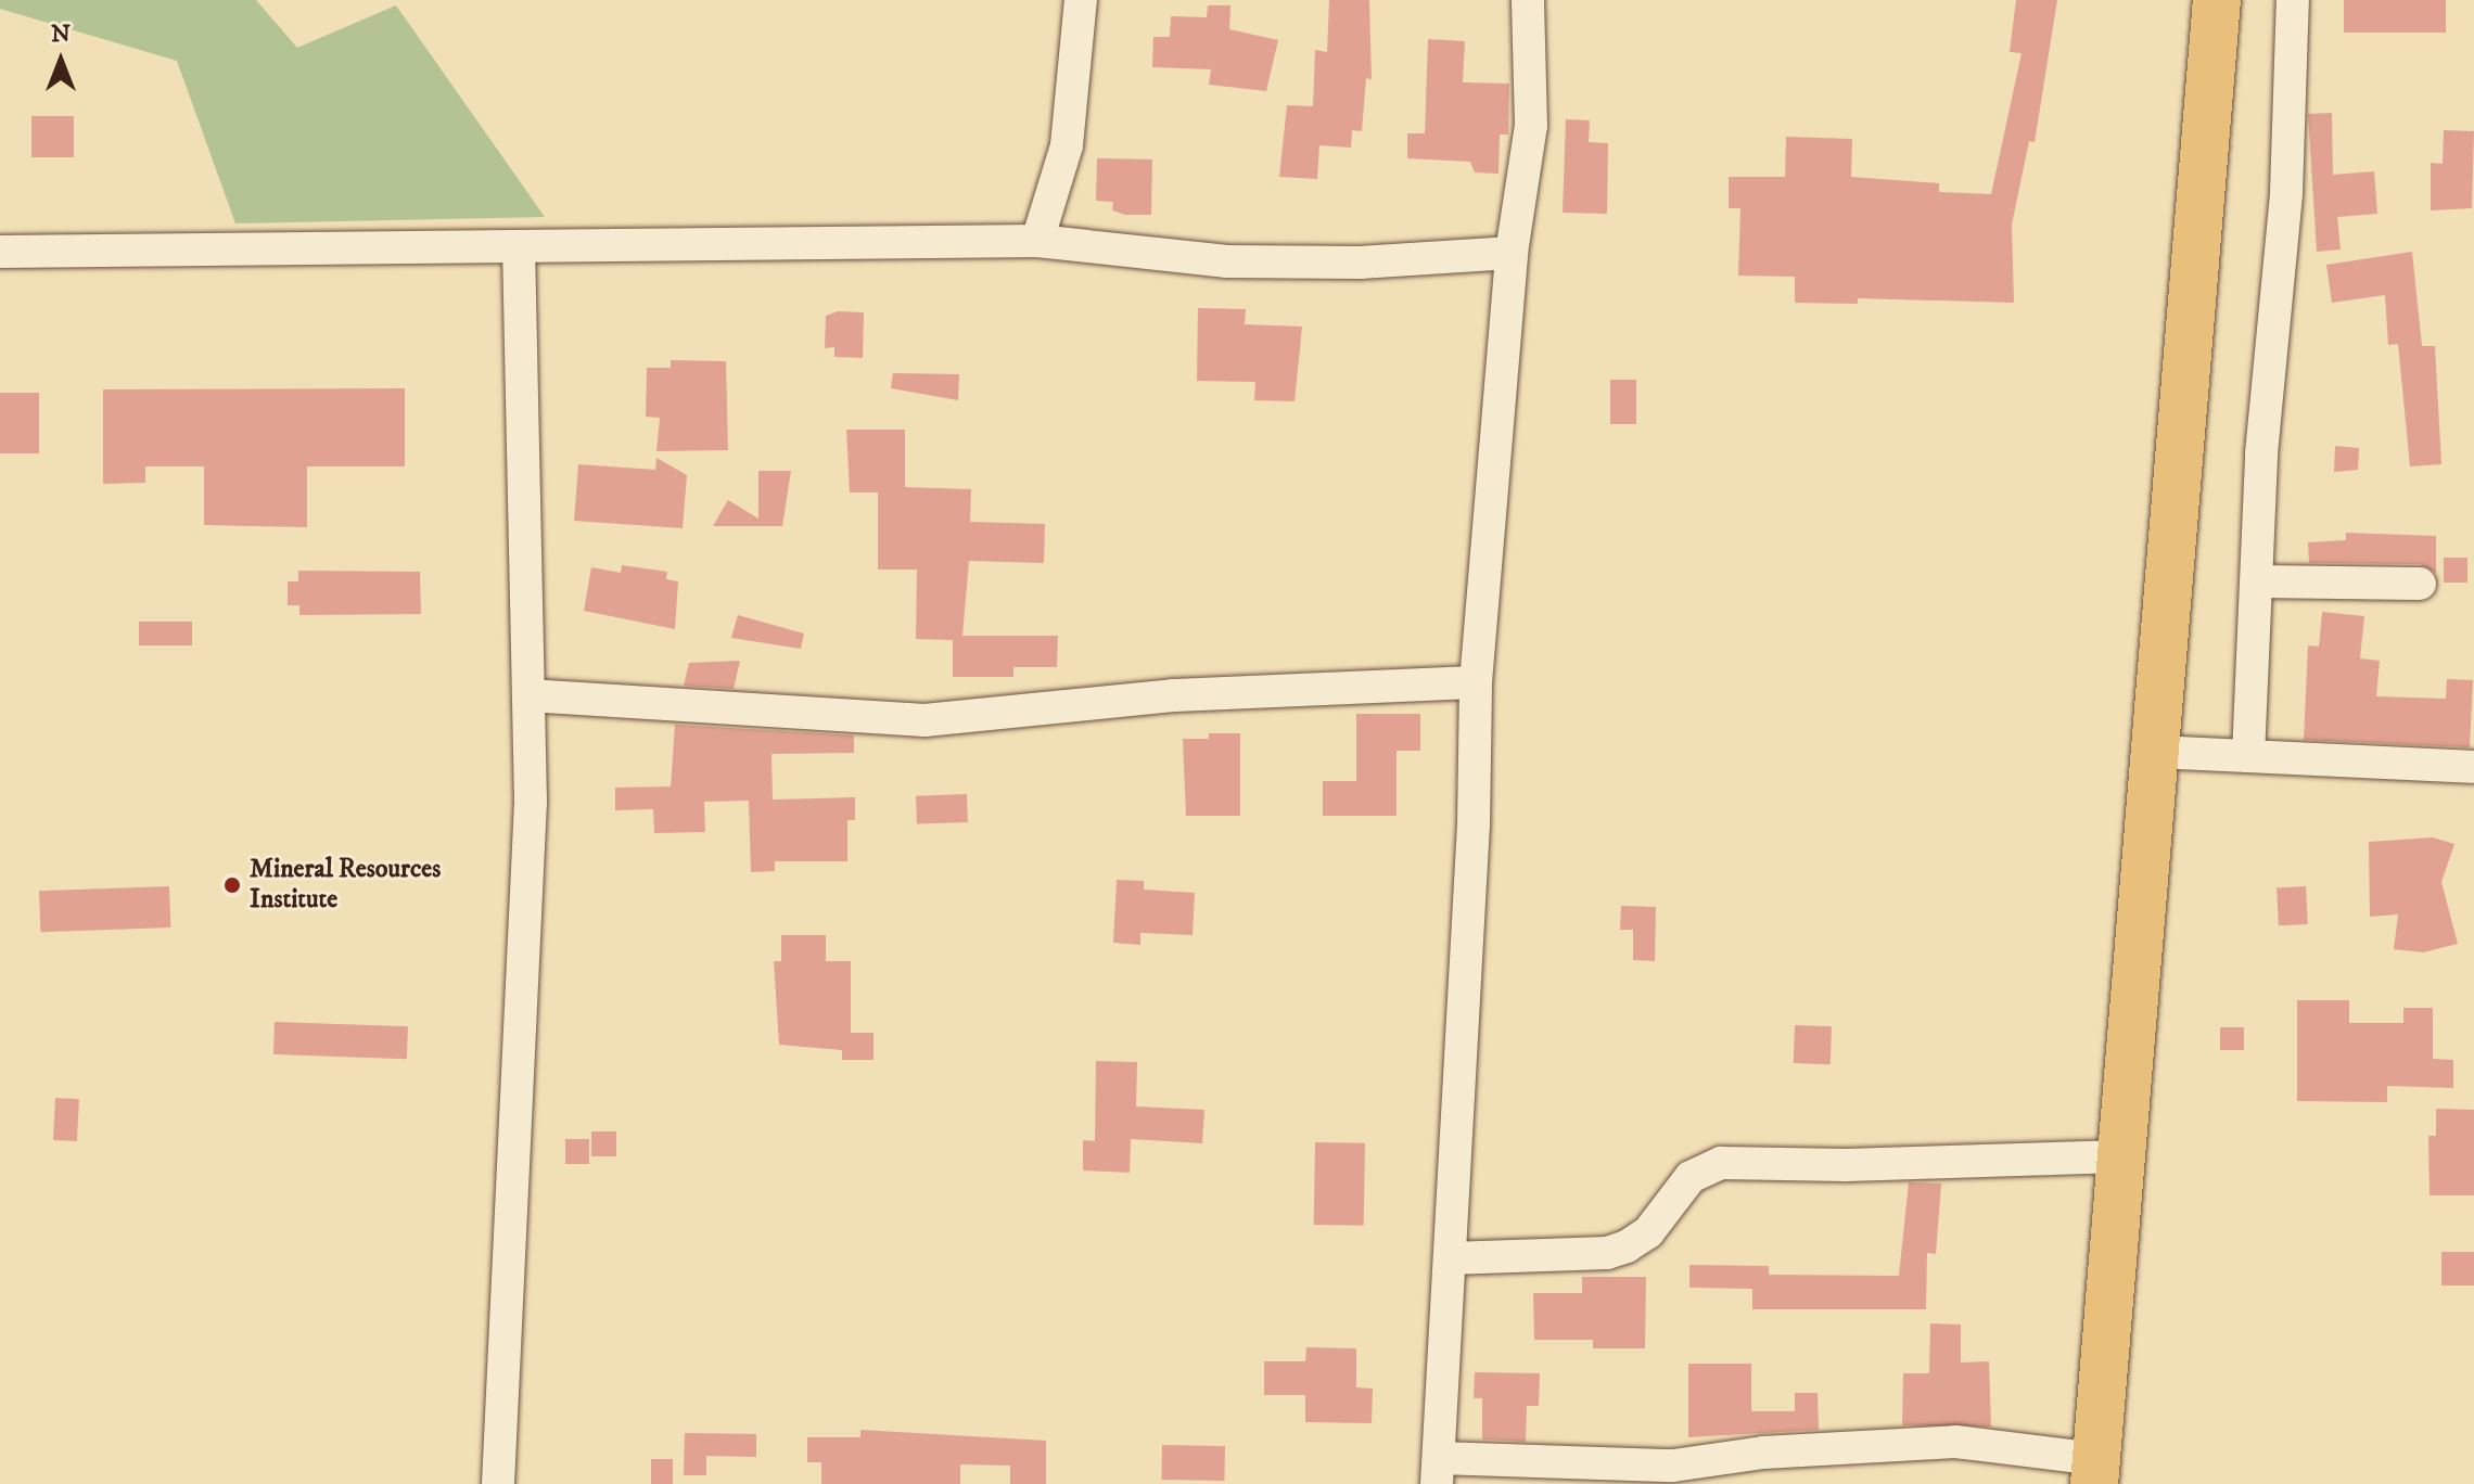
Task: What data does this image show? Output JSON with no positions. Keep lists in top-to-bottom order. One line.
{"places":["Mineral Resources Institute"],"north":"top"}
